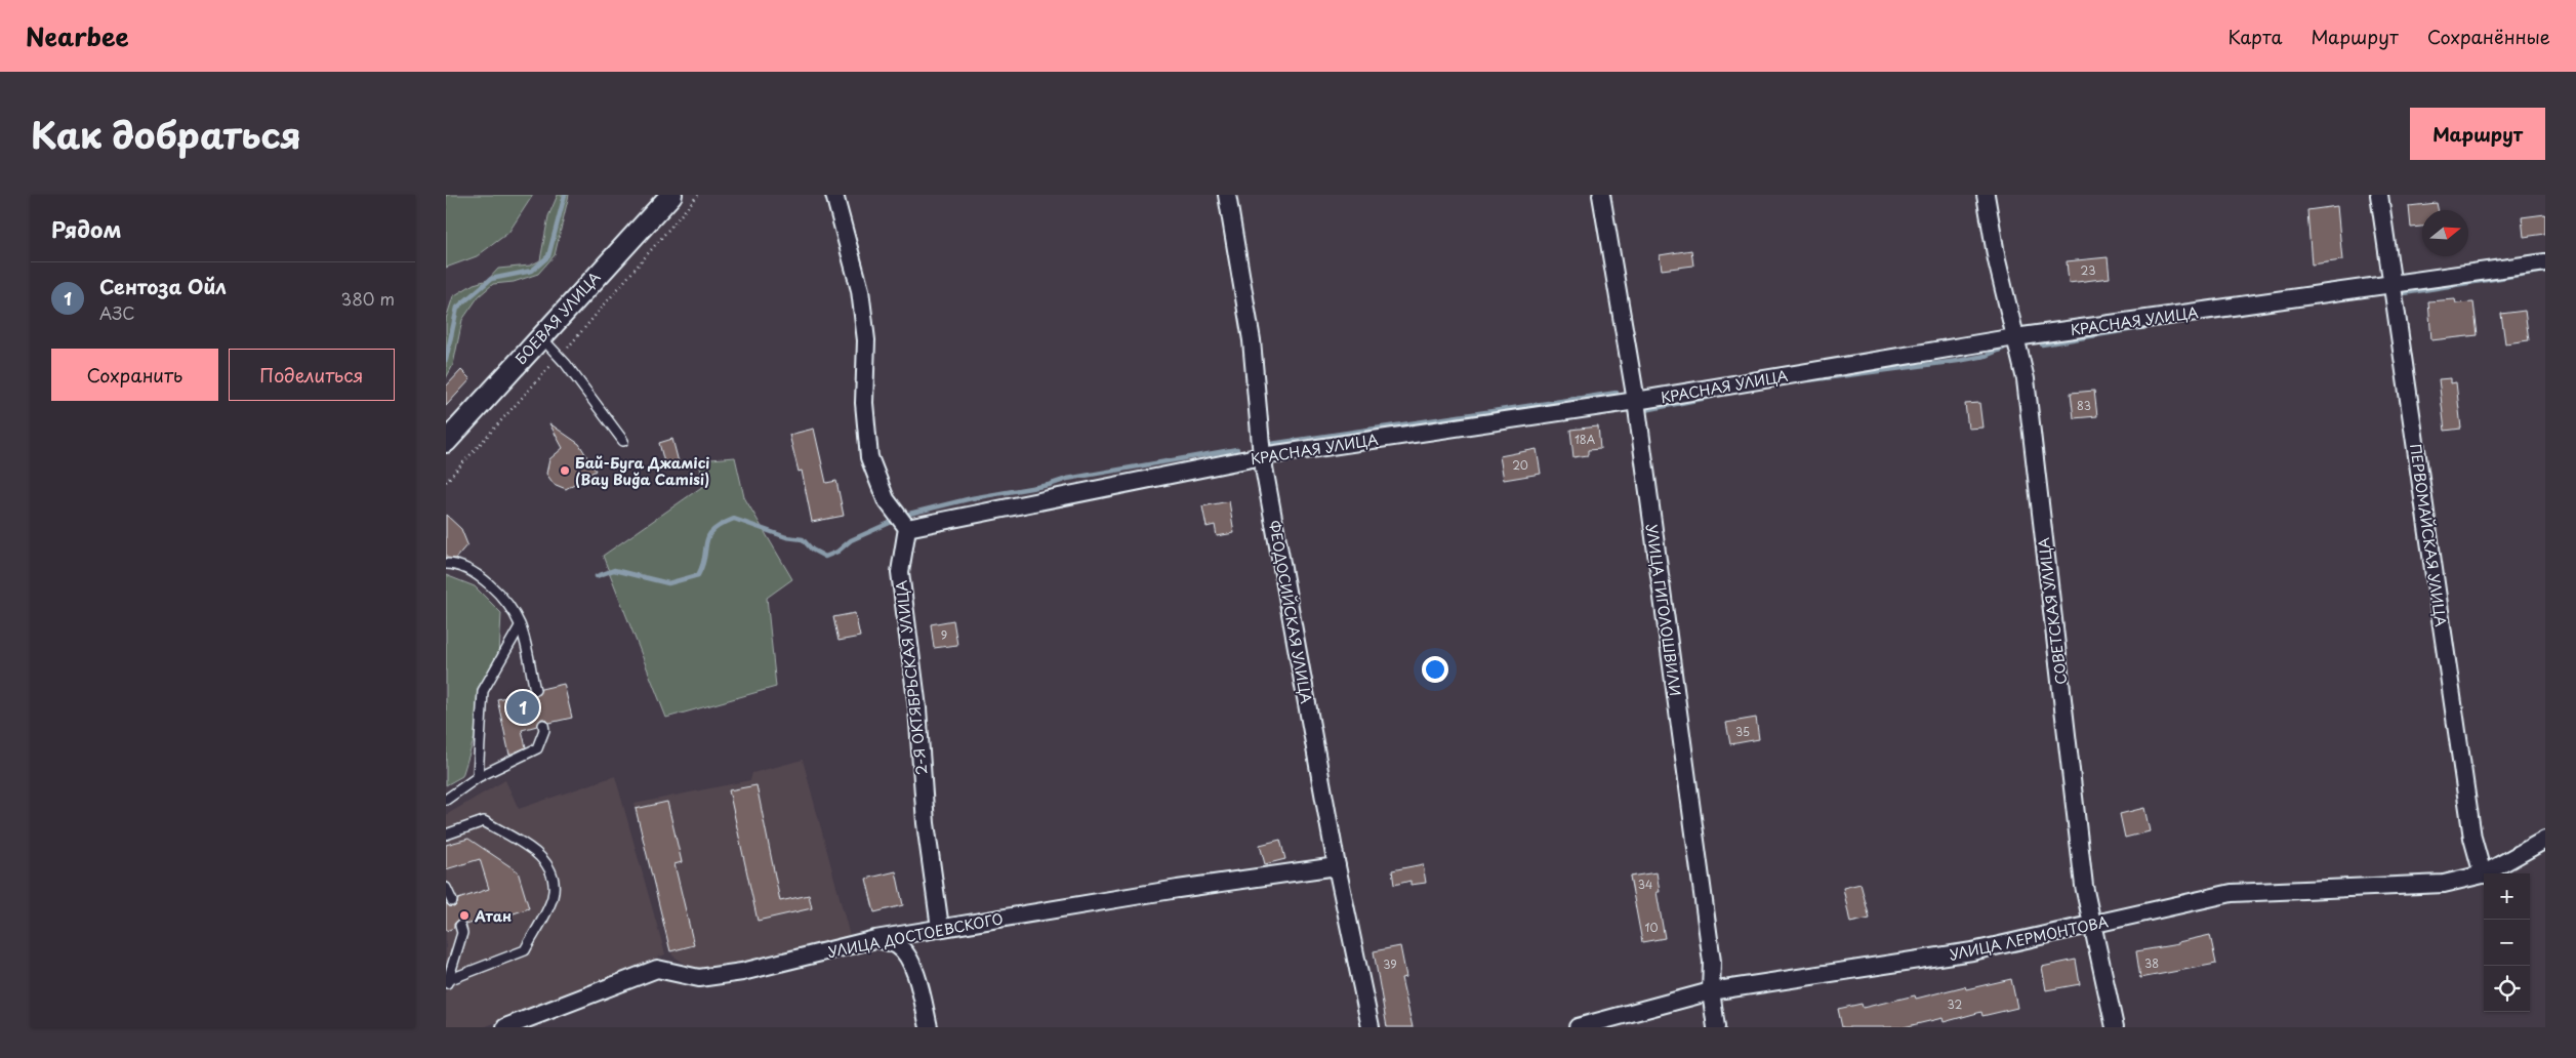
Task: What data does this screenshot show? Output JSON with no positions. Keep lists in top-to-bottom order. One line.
{"streets":{"street":["БОЕВАЯ УЛИЦА","КРАСНАЯ УЛИЦА","ПЕРВОМАЙСКАЯ УЛИЦА","УЛИЦА ГИГОЛОШВИЛИ","СОВЕТСКАЯ УЛИЦА","ФЕОДОСИЙСКАЯ УЛИЦА","2-Я ОКТЯБРЬСКАЯ УЛИЦА","УЛИЦА ДОСТОЕВСКОГО","УЛИЦА ЛЕРМОНТОВА"]},"crossings":[["КРАСНАЯ УЛИЦА","ПЕРВОМАЙСКАЯ УЛИЦА"],["КРАСНАЯ УЛИЦА","УЛИЦА ГИГОЛОШВИЛИ"],["КРАСНАЯ УЛИЦА","СОВЕТСКАЯ УЛИЦА"],["КРАСНАЯ УЛИЦА","ФЕОДОСИЙСКАЯ УЛИЦА"],["КРАСНАЯ УЛИЦА","2-Я ОКТЯБРЬСКАЯ УЛИЦА"],["ПЕРВОМАЙСКАЯ УЛИЦА","УЛИЦА ЛЕРМОНТОВА"],["УЛИЦА ГИГОЛОШВИЛИ","УЛИЦА ЛЕРМОНТОВА"],["СОВЕТСКАЯ УЛИЦА","УЛИЦА ЛЕРМОНТОВА"],["ФЕОДОСИЙСКАЯ УЛИЦА","УЛИЦА ДОСТОЕВСКОГО"],["2-Я ОКТЯБРЬСКАЯ УЛИЦА","УЛИЦА ДОСТОЕВСКОГО"]],"places":["Бай-Буга Джамісі (Bay Buğa Camisi)","Атан"],"house_numbers":["23","83","18А","20","9","35","34","10","38","39","32"],"north":"right","page":{"header":"Nearbee","nav":["Карта","Маршрут","Сохранённые"],"title":"Как добраться","buttons":["Маршрут",["Сохранить","Поделиться"]],"heading":"Рядом","list":[{"mark":"1","name":"Сентоза Ойл","note":"АЗС","value":"380 m"}],"pins":"1","map_buttons":["+","−"]}}
